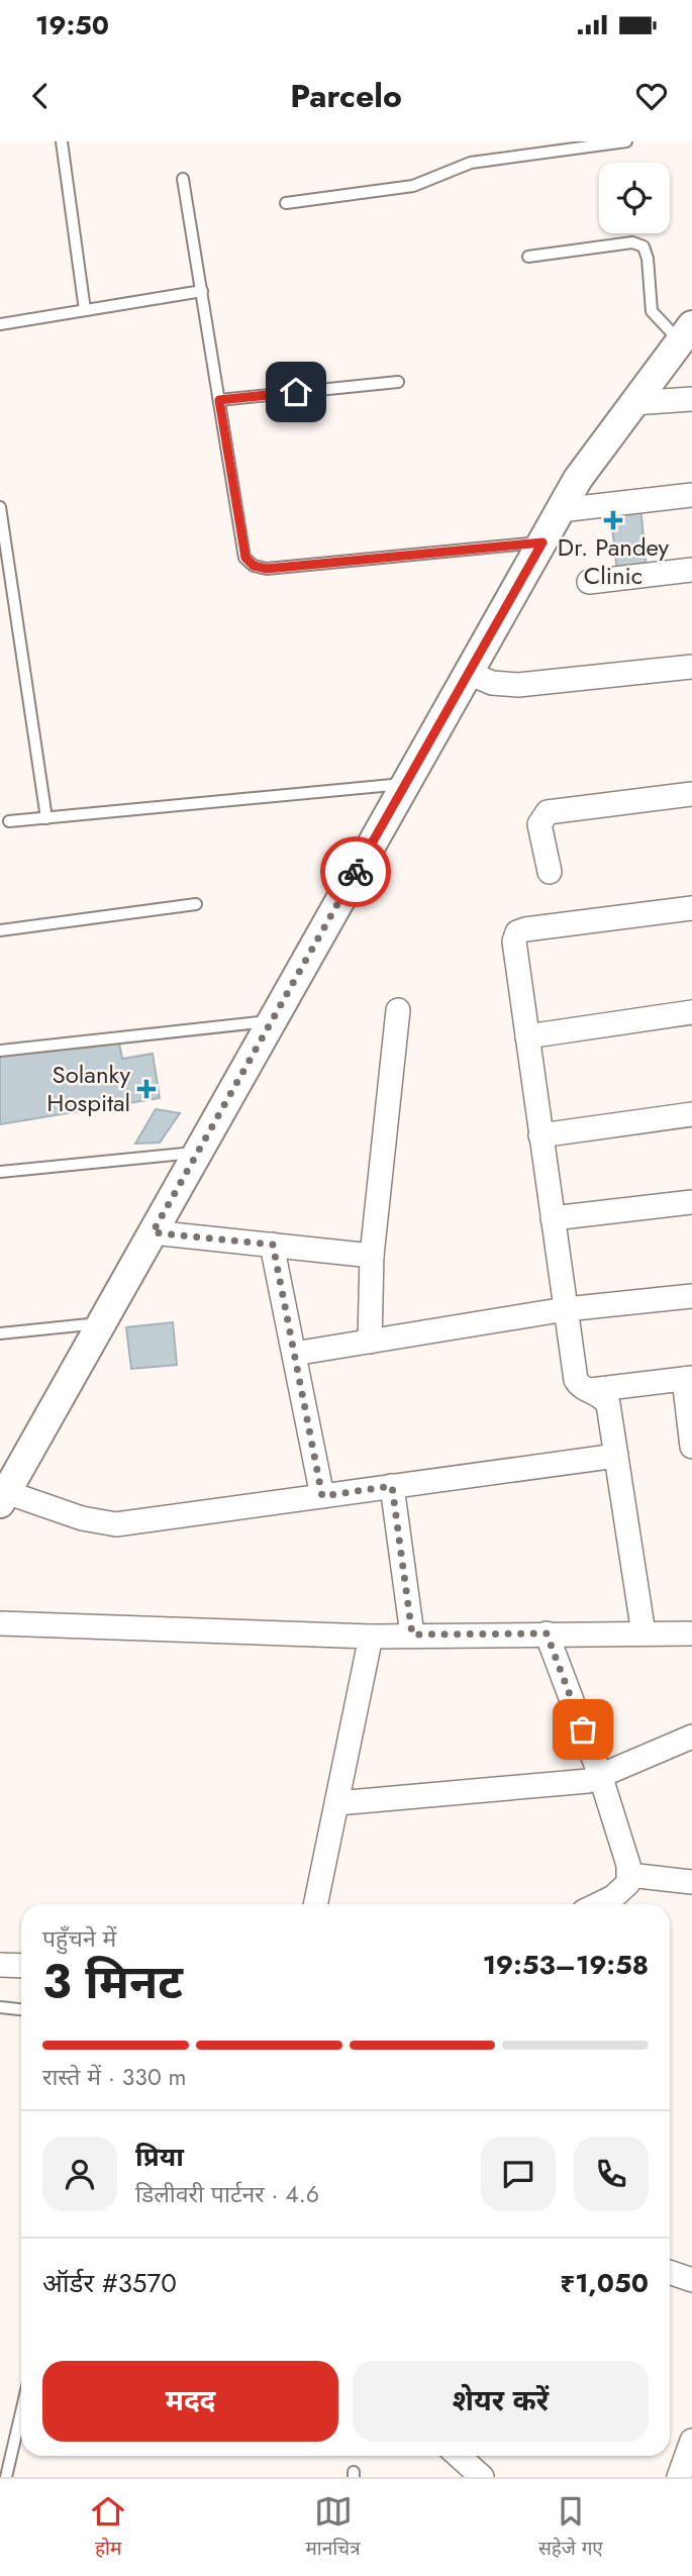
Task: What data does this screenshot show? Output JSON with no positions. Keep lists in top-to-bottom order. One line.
{"places":{"health":["Dr. Pandey Clinic","Solanky Hospital"]},"page":{"status":"19:50","header":"Parcelo","heading":["3 मिनट","पहुँचने में","19:53–19:58"],"panel":["प्रिया","डिलीवरी पार्टनर · 4.6","ऑर्डर #3570","₹1,050"],"bar":"रास्ते में · 330 m","buttons":["मदद","शेयर करें"],"tabs":["होम","मानचित्र","सहेजे गए"]}}
